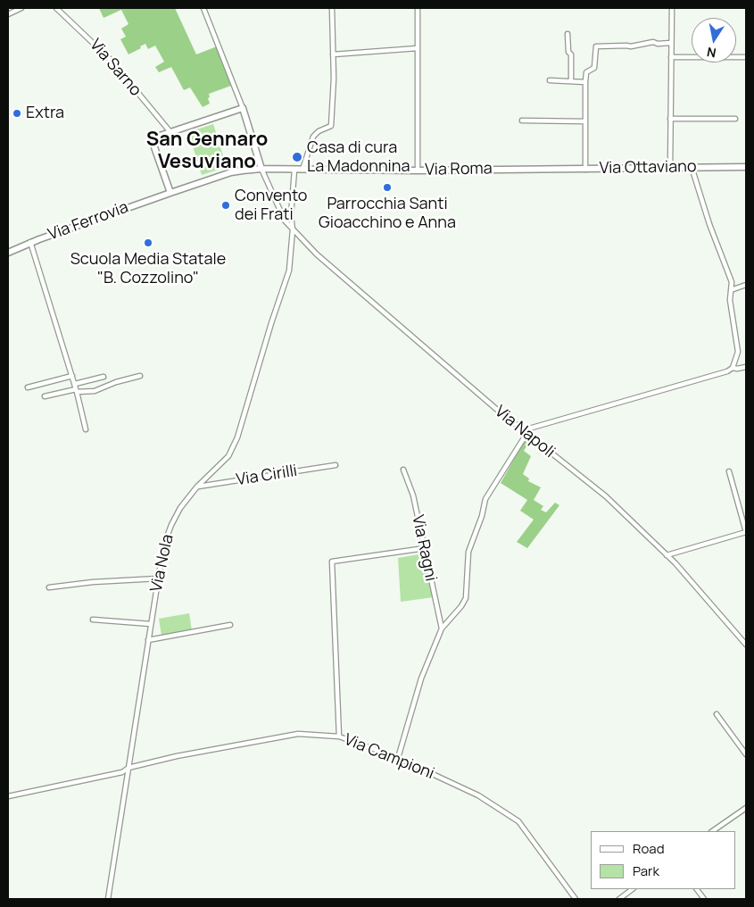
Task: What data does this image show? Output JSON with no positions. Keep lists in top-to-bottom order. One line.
{"streets":{"main road":["Via Ottaviano","Via Roma","Via Ferrovia"],"street":["Via Sarno","Via Napoli","Via Cirilli","Via Ragni","Via Nola","Via Campioni"]},"crossings":[["Via Ottaviano","Via Roma"],["Via Roma","Via Ferrovia"],["Via Roma","Via Napoli"],["Via Roma","Via Nola"],["Via Ferrovia","Via Napoli"],["Via Napoli","Via Nola"],["Via Cirilli","Via Nola"],["Via Nola","Via Campioni"]],"districts":["San Gennaro Vesuviano"],"places":["Extra","Casa di cura La Madonnina","Parrocchia Santi Gioacchino e Anna","Convento dei Frati","Scuola Media Statale \"B. Cozzolino\""],"legend":["Road","Park"],"north":"bottom"}
